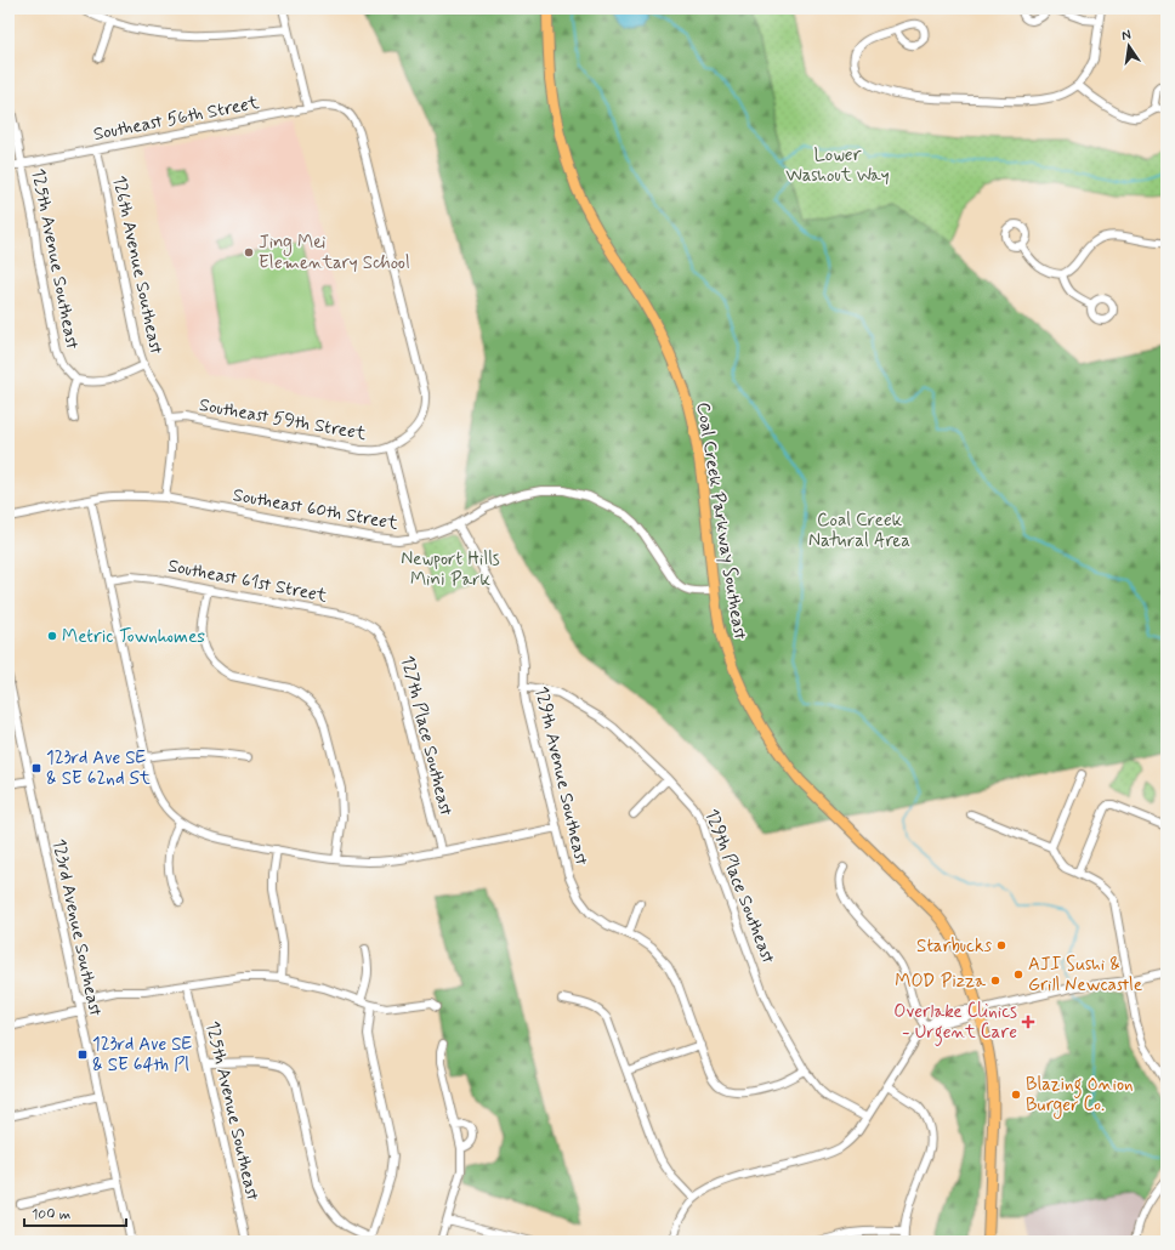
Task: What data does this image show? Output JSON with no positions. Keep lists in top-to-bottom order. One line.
{"streets":{"main road":["Coal Creek Parkway Southeast"],"street":["Southeast 56th Street","125th Avenue Southeast","126th Avenue Southeast","Southeast 59th Street","Southeast 60th Street","Southeast 61st Street","127th Place Southeast","129th Avenue Southeast","129th Place Southeast","123rd Avenue Southeast"]},"crossings":[["Southeast 56th Street","125th Avenue Southeast"],["Southeast 56th Street","126th Avenue Southeast"],["Southeast 56th Street","Southeast 59th Street"],["126th Avenue Southeast","Southeast 59th Street"],["126th Avenue Southeast","Southeast 60th Street"],["Southeast 60th Street","Coal Creek Parkway Southeast"],["Southeast 60th Street","129th Avenue Southeast"],["Southeast 61st Street","127th Place Southeast"],["129th Avenue Southeast","129th Place Southeast"]],"parks":["Lower Washout Way","Coal Creek Natural Area","Newport Hills Mini Park"],"places":{"other":["Jing Mei Elementary School","Metric Townhomes","Starbucks","AJI Sushi & Grill Newcastle","MOD Pizza","Blazing Onion Burger Co."],"transit":["123rd Ave SE & SE 62nd St","123rd Ave SE & SE 64th Pl"],"health":["Overlake Clinics - Urgent Care"]},"scale_bar":"100 m","north":"top"}
